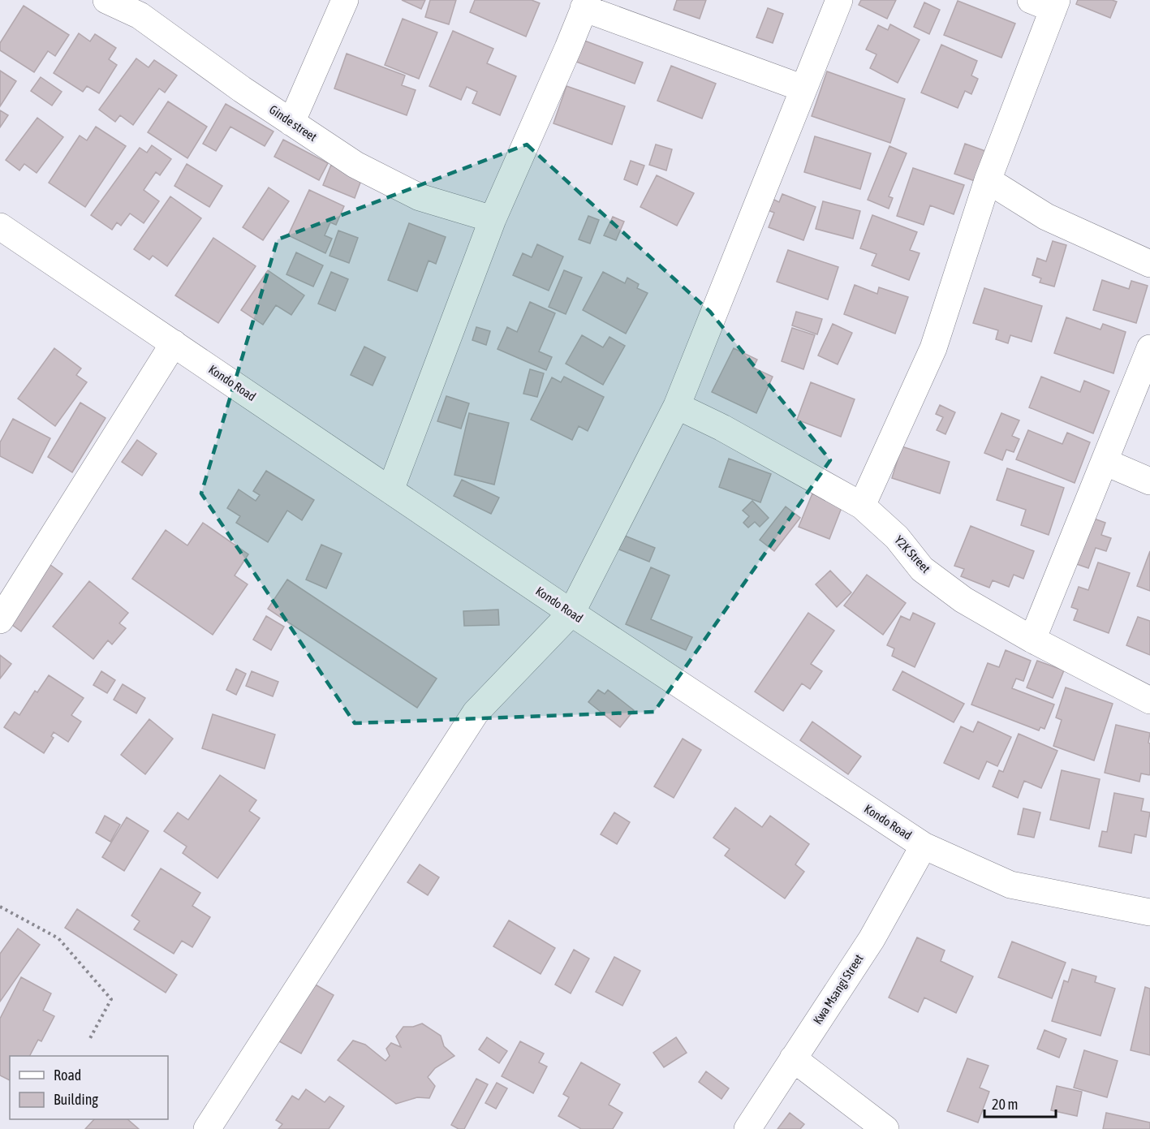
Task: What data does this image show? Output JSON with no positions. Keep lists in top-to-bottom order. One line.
{"streets":{"street":["Ginde street","Kondo Road","Y2K Street","Kwa Msangi Street"]},"crossings":[["Kondo Road","Kwa Msangi Street"]],"legend":["Road","Building"],"scale_bar":"20 m"}
